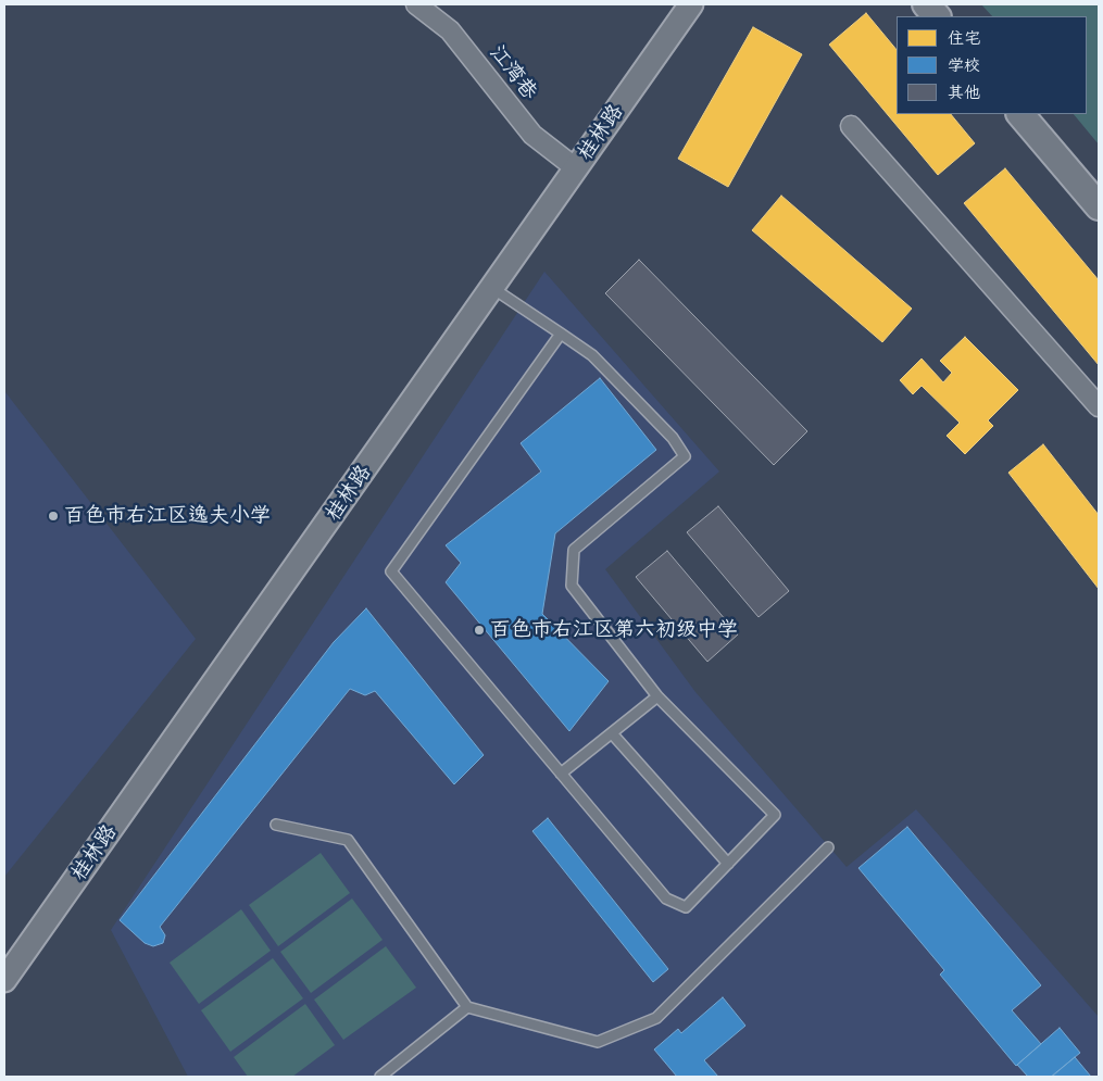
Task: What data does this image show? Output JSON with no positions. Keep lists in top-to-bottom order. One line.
{"streets":{"street":["江湾巷","桂林路"]},"crossings":[["江湾巷","桂林路"]],"places":["百色市右江区逸夫小学","百色市右江区第六初级中学"],"legend":["住宅","学校","其他"]}
